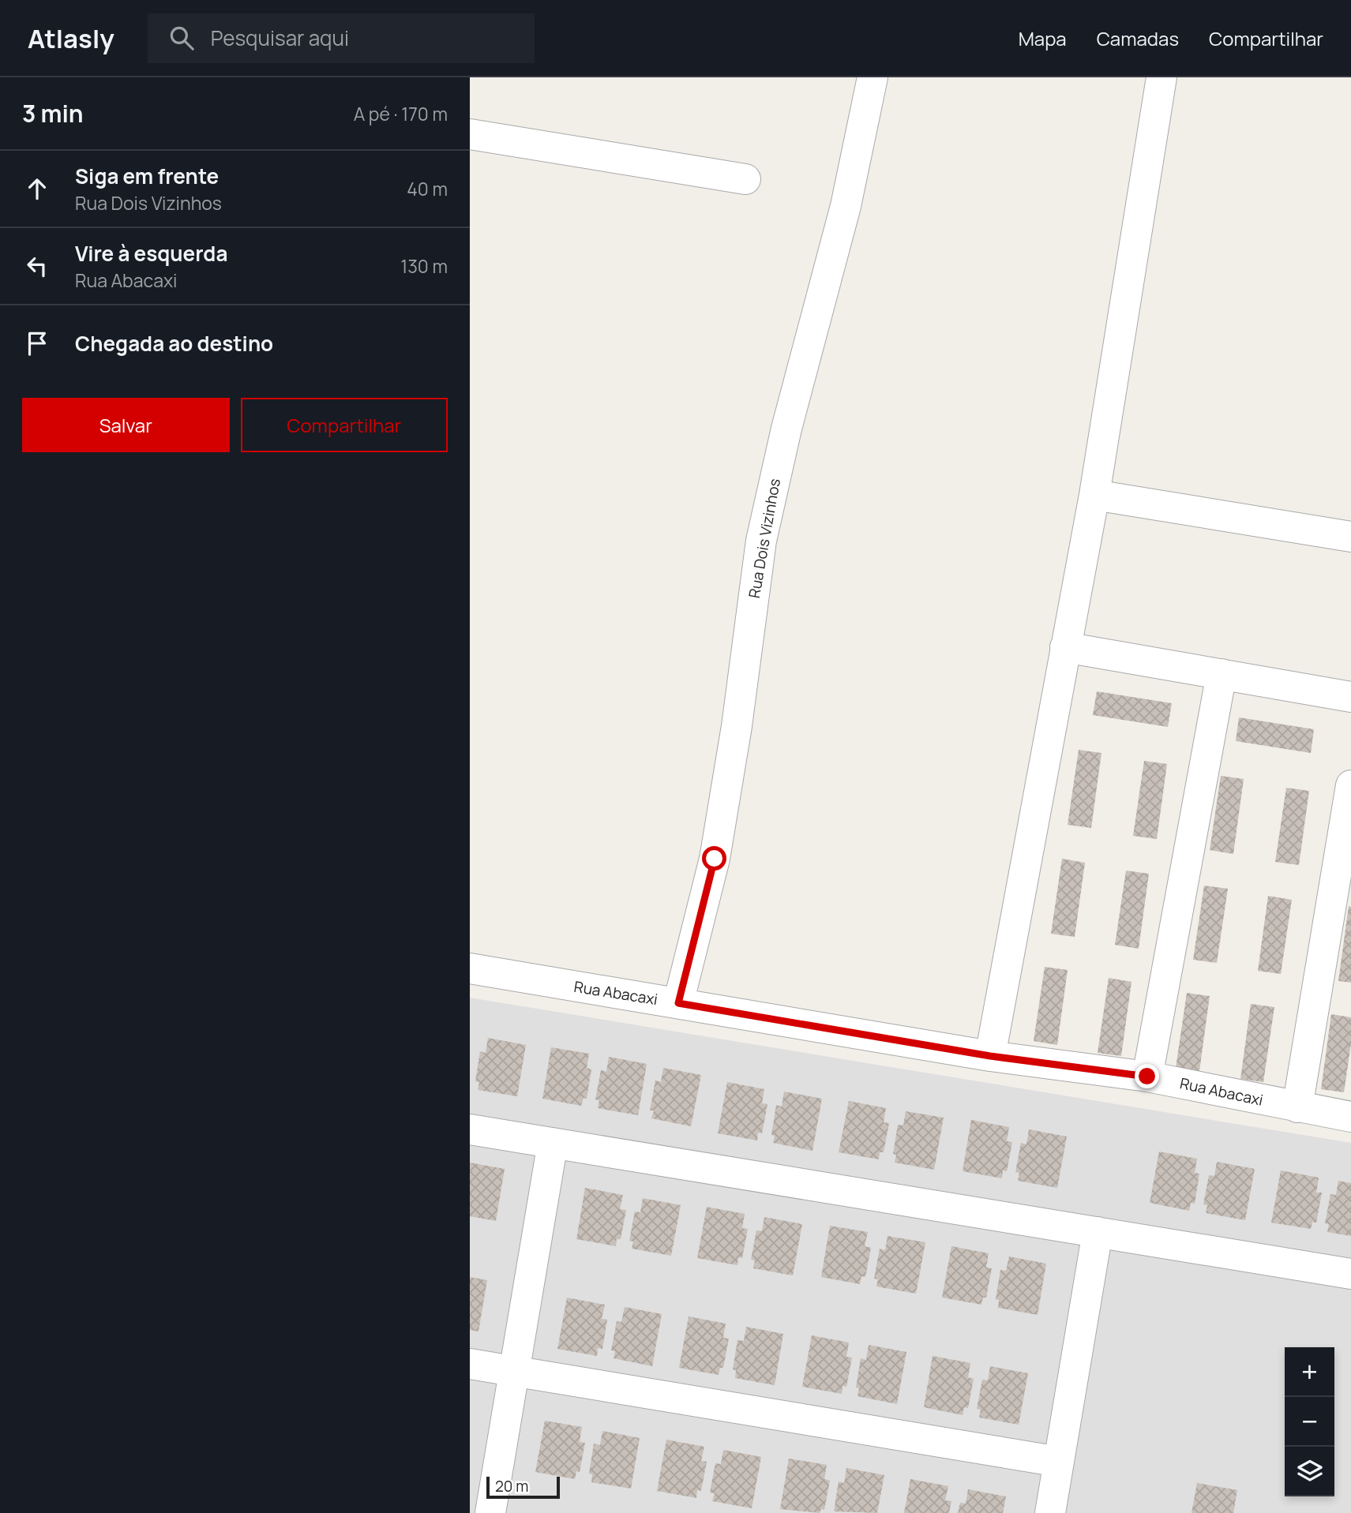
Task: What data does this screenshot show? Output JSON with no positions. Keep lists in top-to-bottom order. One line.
{"streets":{"street":["Rua Dois Vizinhos","Rua Abacaxi"]},"crossings":[["Rua Dois Vizinhos","Rua Abacaxi"]],"scale_bar":"20 m","page":{"header":"Atlasly","search":"Pesquisar aqui","nav":["Mapa","Camadas","Compartilhar"],"heading":["3 min","A pé · 170 m"],"list":[["Siga em frente","Rua Dois Vizinhos","40 m"],["Vire à esquerda","Rua Abacaxi","130 m"],"Chegada ao destino"],"buttons":["Salvar","Compartilhar"],"map_buttons":["+","−"],"scale":"20 m"}}
